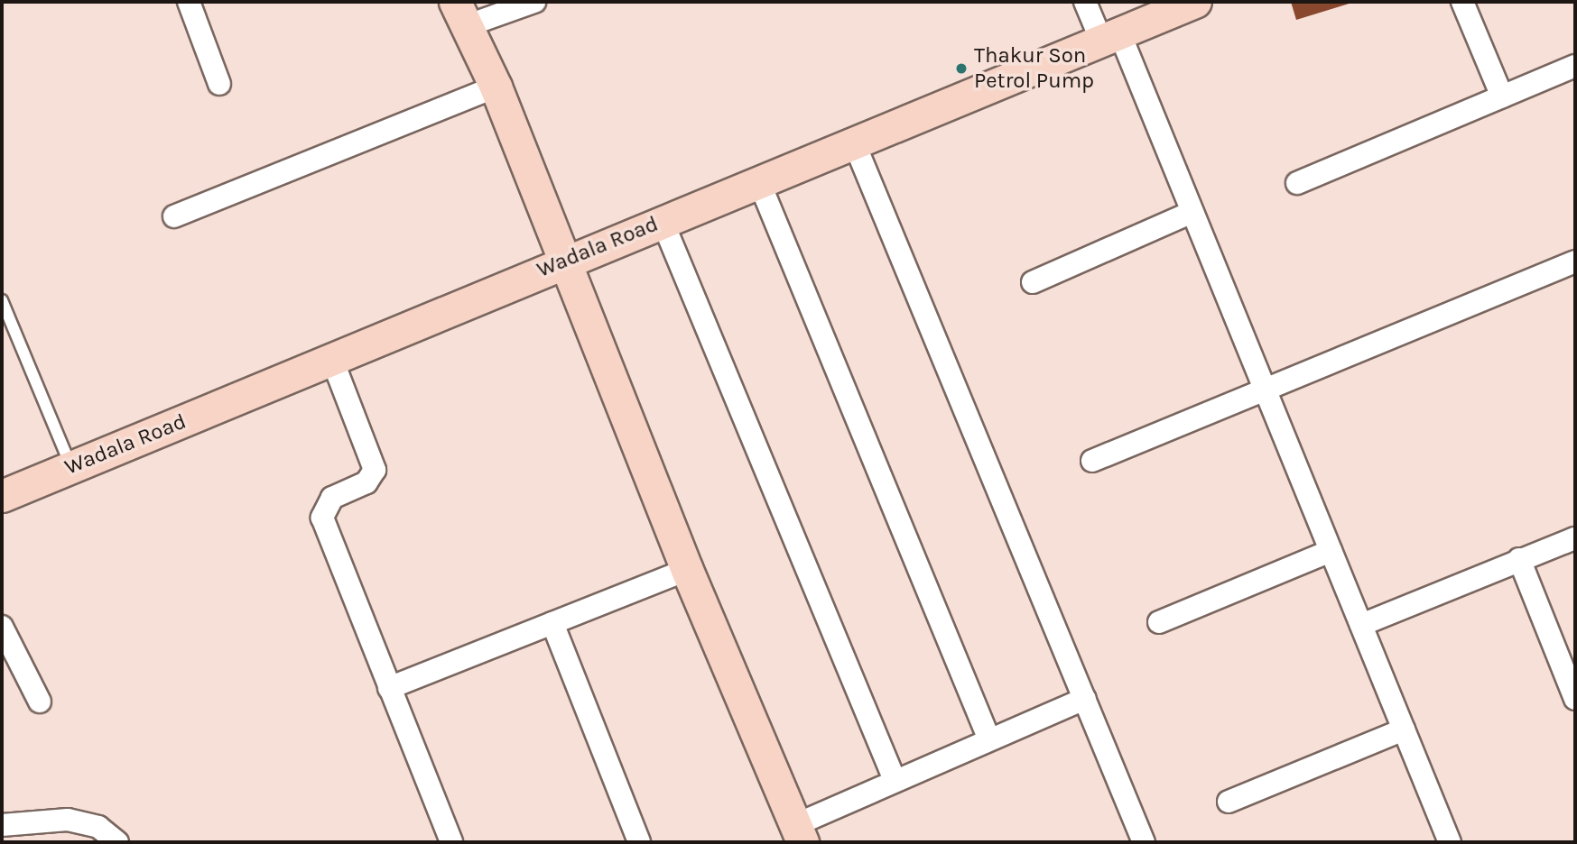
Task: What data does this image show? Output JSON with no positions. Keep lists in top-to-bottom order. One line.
{"streets":{"street":["Wadala Road"]},"places":["Thakur Son Petrol Pump"]}
